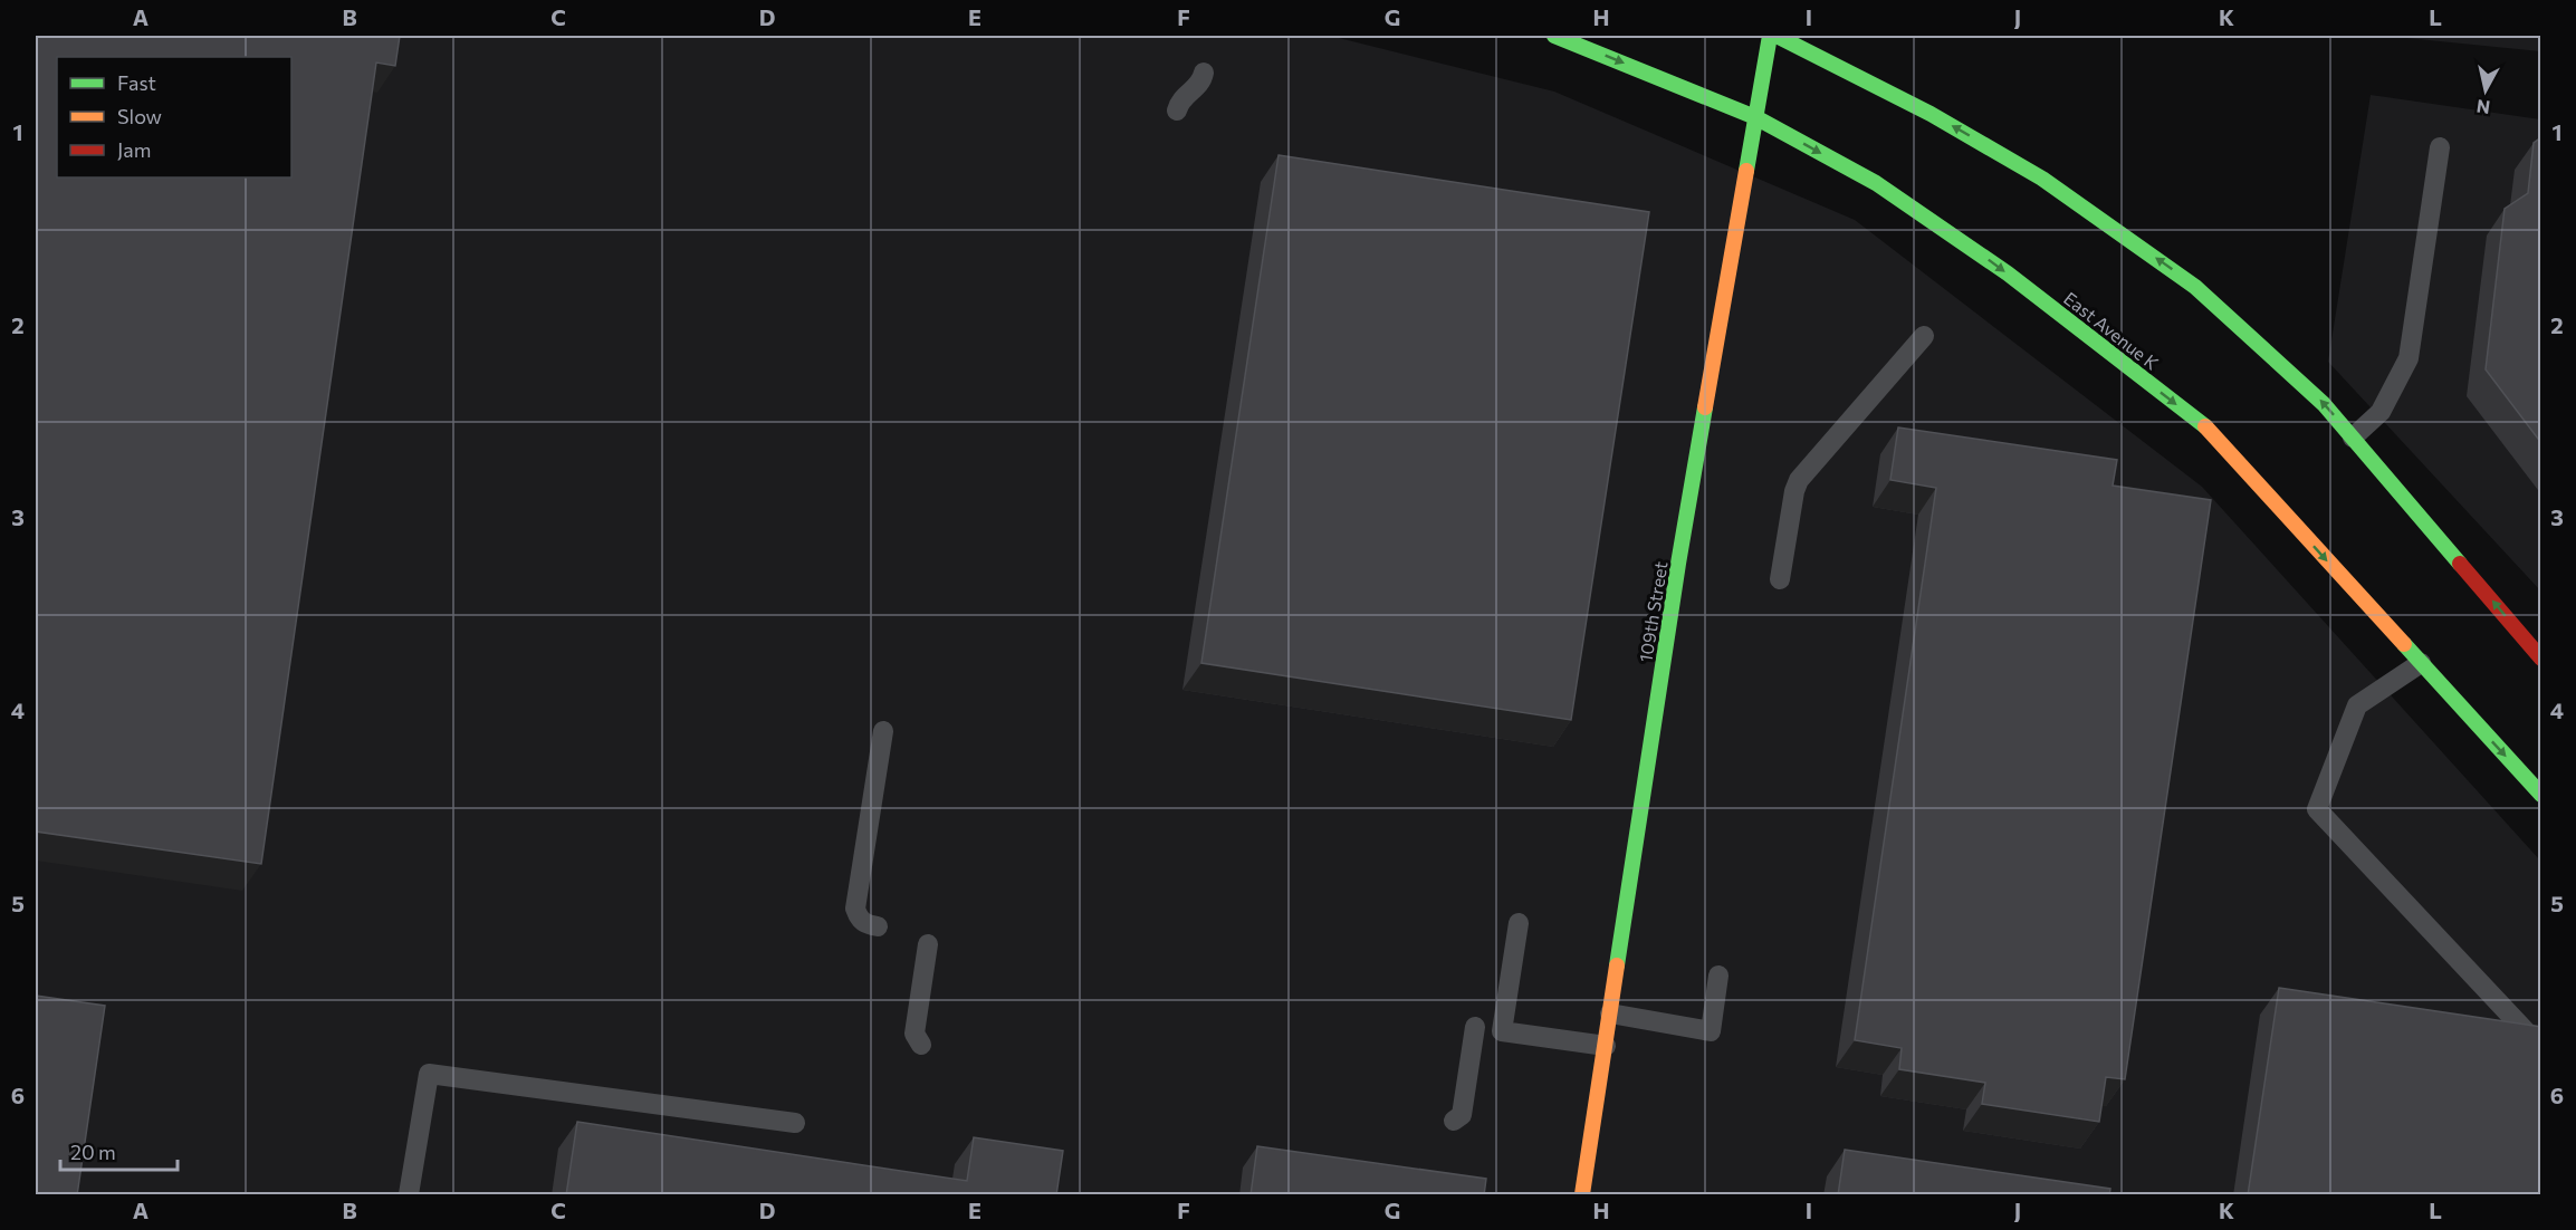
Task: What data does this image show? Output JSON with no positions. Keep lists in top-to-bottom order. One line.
{"streets":{"street":["East Avenue K","109th Street"]},"crossings":[["East Avenue K","109th Street"]],"legend":["Fast","Slow","Jam"],"scale_bar":"20 m","north":"bottom","grid":{"columns":["A","B","C","D","E","F","G","H","I","J","K","L"],"rows":["1","2","3","4","5","6"]}}
